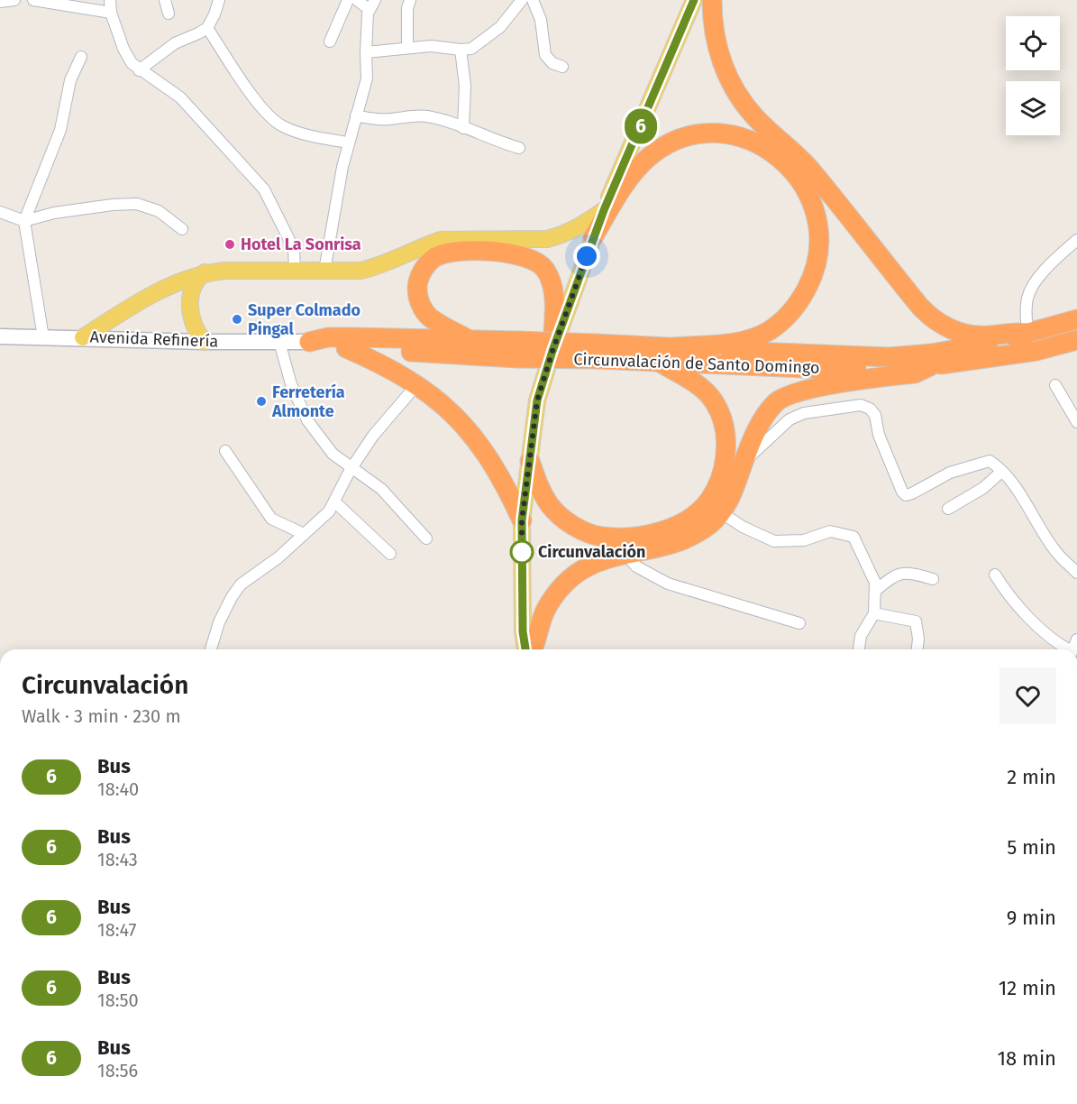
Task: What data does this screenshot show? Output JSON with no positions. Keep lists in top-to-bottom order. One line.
{"streets":{"highway":["Circunvalación de Santo Domingo"],"main road":["Avenida Refinería"]},"crossings":[["Avenida Refinería","Circunvalación de Santo Domingo"]],"places":["Hotel La Sonrisa","Super Colmado Pingal","Ferretería Almonte","Circunvalación"],"lines":["bus line 6"],"page":{"on_map":"6","heading":["Circunvalación","Walk · 3 min · 230 m"],"list":[{"mark":"6","name":"Bus","note":"18:40","value":"2 min"},{"mark":"6","name":"Bus","note":"18:43","value":"5 min"},{"mark":"6","name":"Bus","note":"18:47","value":"9 min"},{"mark":"6","name":"Bus","note":"18:50","value":"12 min"},{"mark":"6","name":"Bus","note":"18:56","value":"18 min"}]}}
